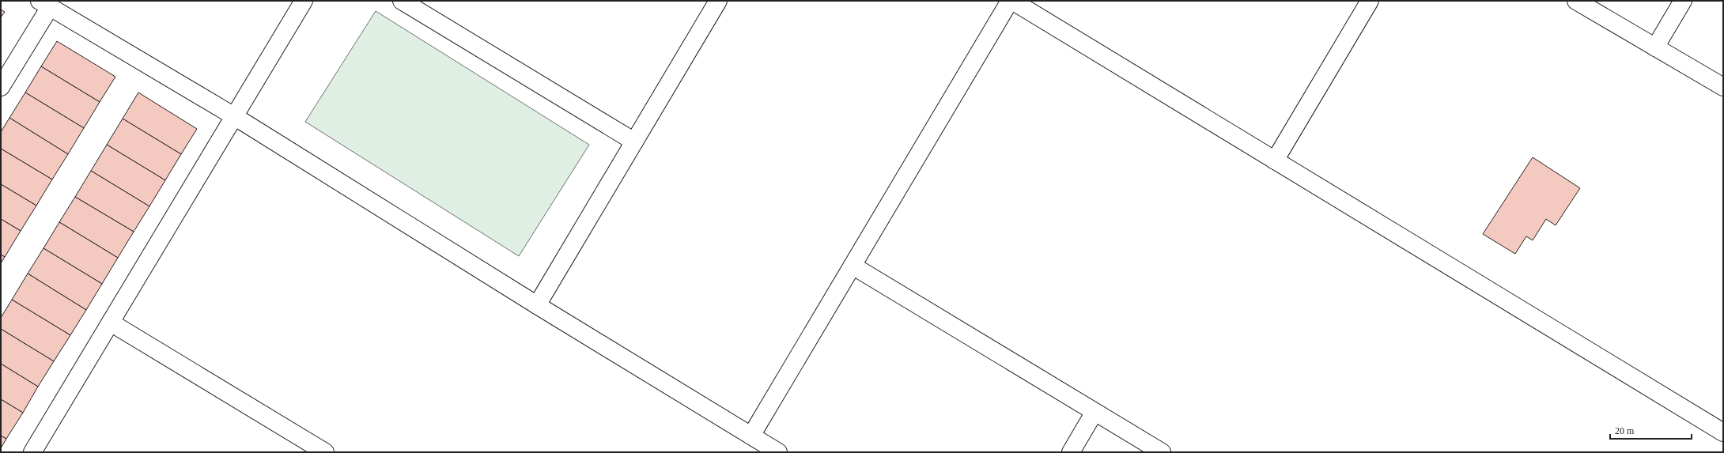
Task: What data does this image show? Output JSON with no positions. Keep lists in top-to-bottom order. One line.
{"scale_bar":"20 m"}
